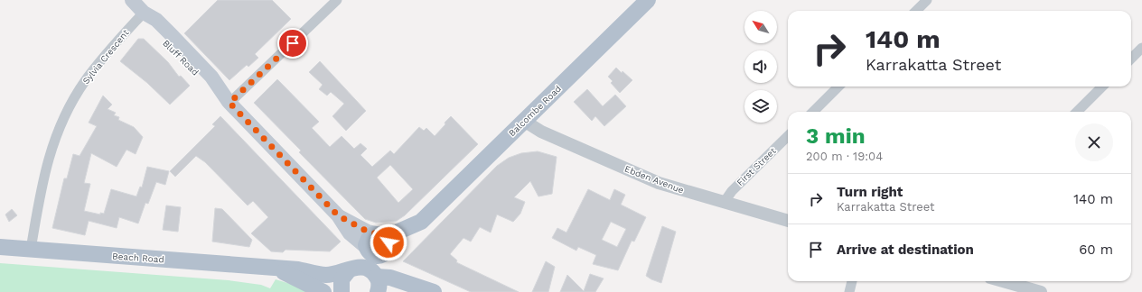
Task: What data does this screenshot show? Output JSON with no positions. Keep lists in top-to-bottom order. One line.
{"streets":{"main road":["Bluff Road","Balcombe Road","Beach Road"],"street":["Sylvia Crescent","First Street","Ebden Avenue"]},"crossings":[["Sylvia Crescent","Bluff Road"],["Sylvia Crescent","Beach Road"],["Bluff Road","Balcombe Road"],["Balcombe Road","Ebden Avenue"],["First Street","Ebden Avenue"]],"north":"top left","page":{"turn":["140 m","Karrakatta Street"],"heading":["3 min","200 m · 19:04"],"list":[{"name":"Turn right","note":"Karrakatta Street","value":"140 m"},{"name":"Arrive at destination","value":"60 m"}]}}
